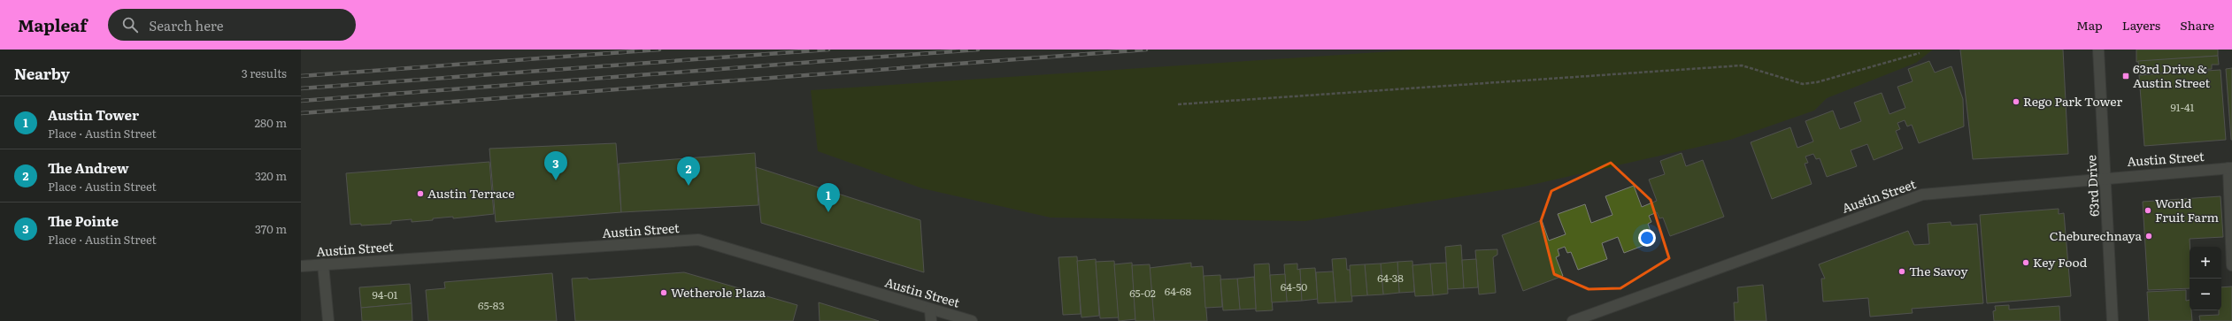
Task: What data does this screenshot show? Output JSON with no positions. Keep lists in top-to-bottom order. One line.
{"streets":{"street":["Austin Street","63rd Drive"]},"crossings":[["Austin Street","63rd Drive"]],"places":{"transit":["63rd Drive & Austin Street"],"other":["Rego Park Tower","Austin Terrace","World Fruit Farm","Cheburechnaya","Key Food","The Savoy","Wetherole Plaza"]},"house_numbers":["91-41","64-38","64-50","64-68","65-02","94-01","65-83"],"page":{"header":"Mapleaf","search":"Search here","nav":["Map","Layers","Share"],"heading":["Nearby","3 results"],"list":[{"mark":"1","name":"Austin Tower","note":"Place · Austin Street","value":"280 m"},{"mark":"2","name":"The Andrew","note":"Place · Austin Street","value":"320 m"},{"mark":"3","name":"The Pointe","note":"Place · Austin Street","value":"370 m"}],"pins":["3","2","1"],"map_buttons":["+","−"]}}
